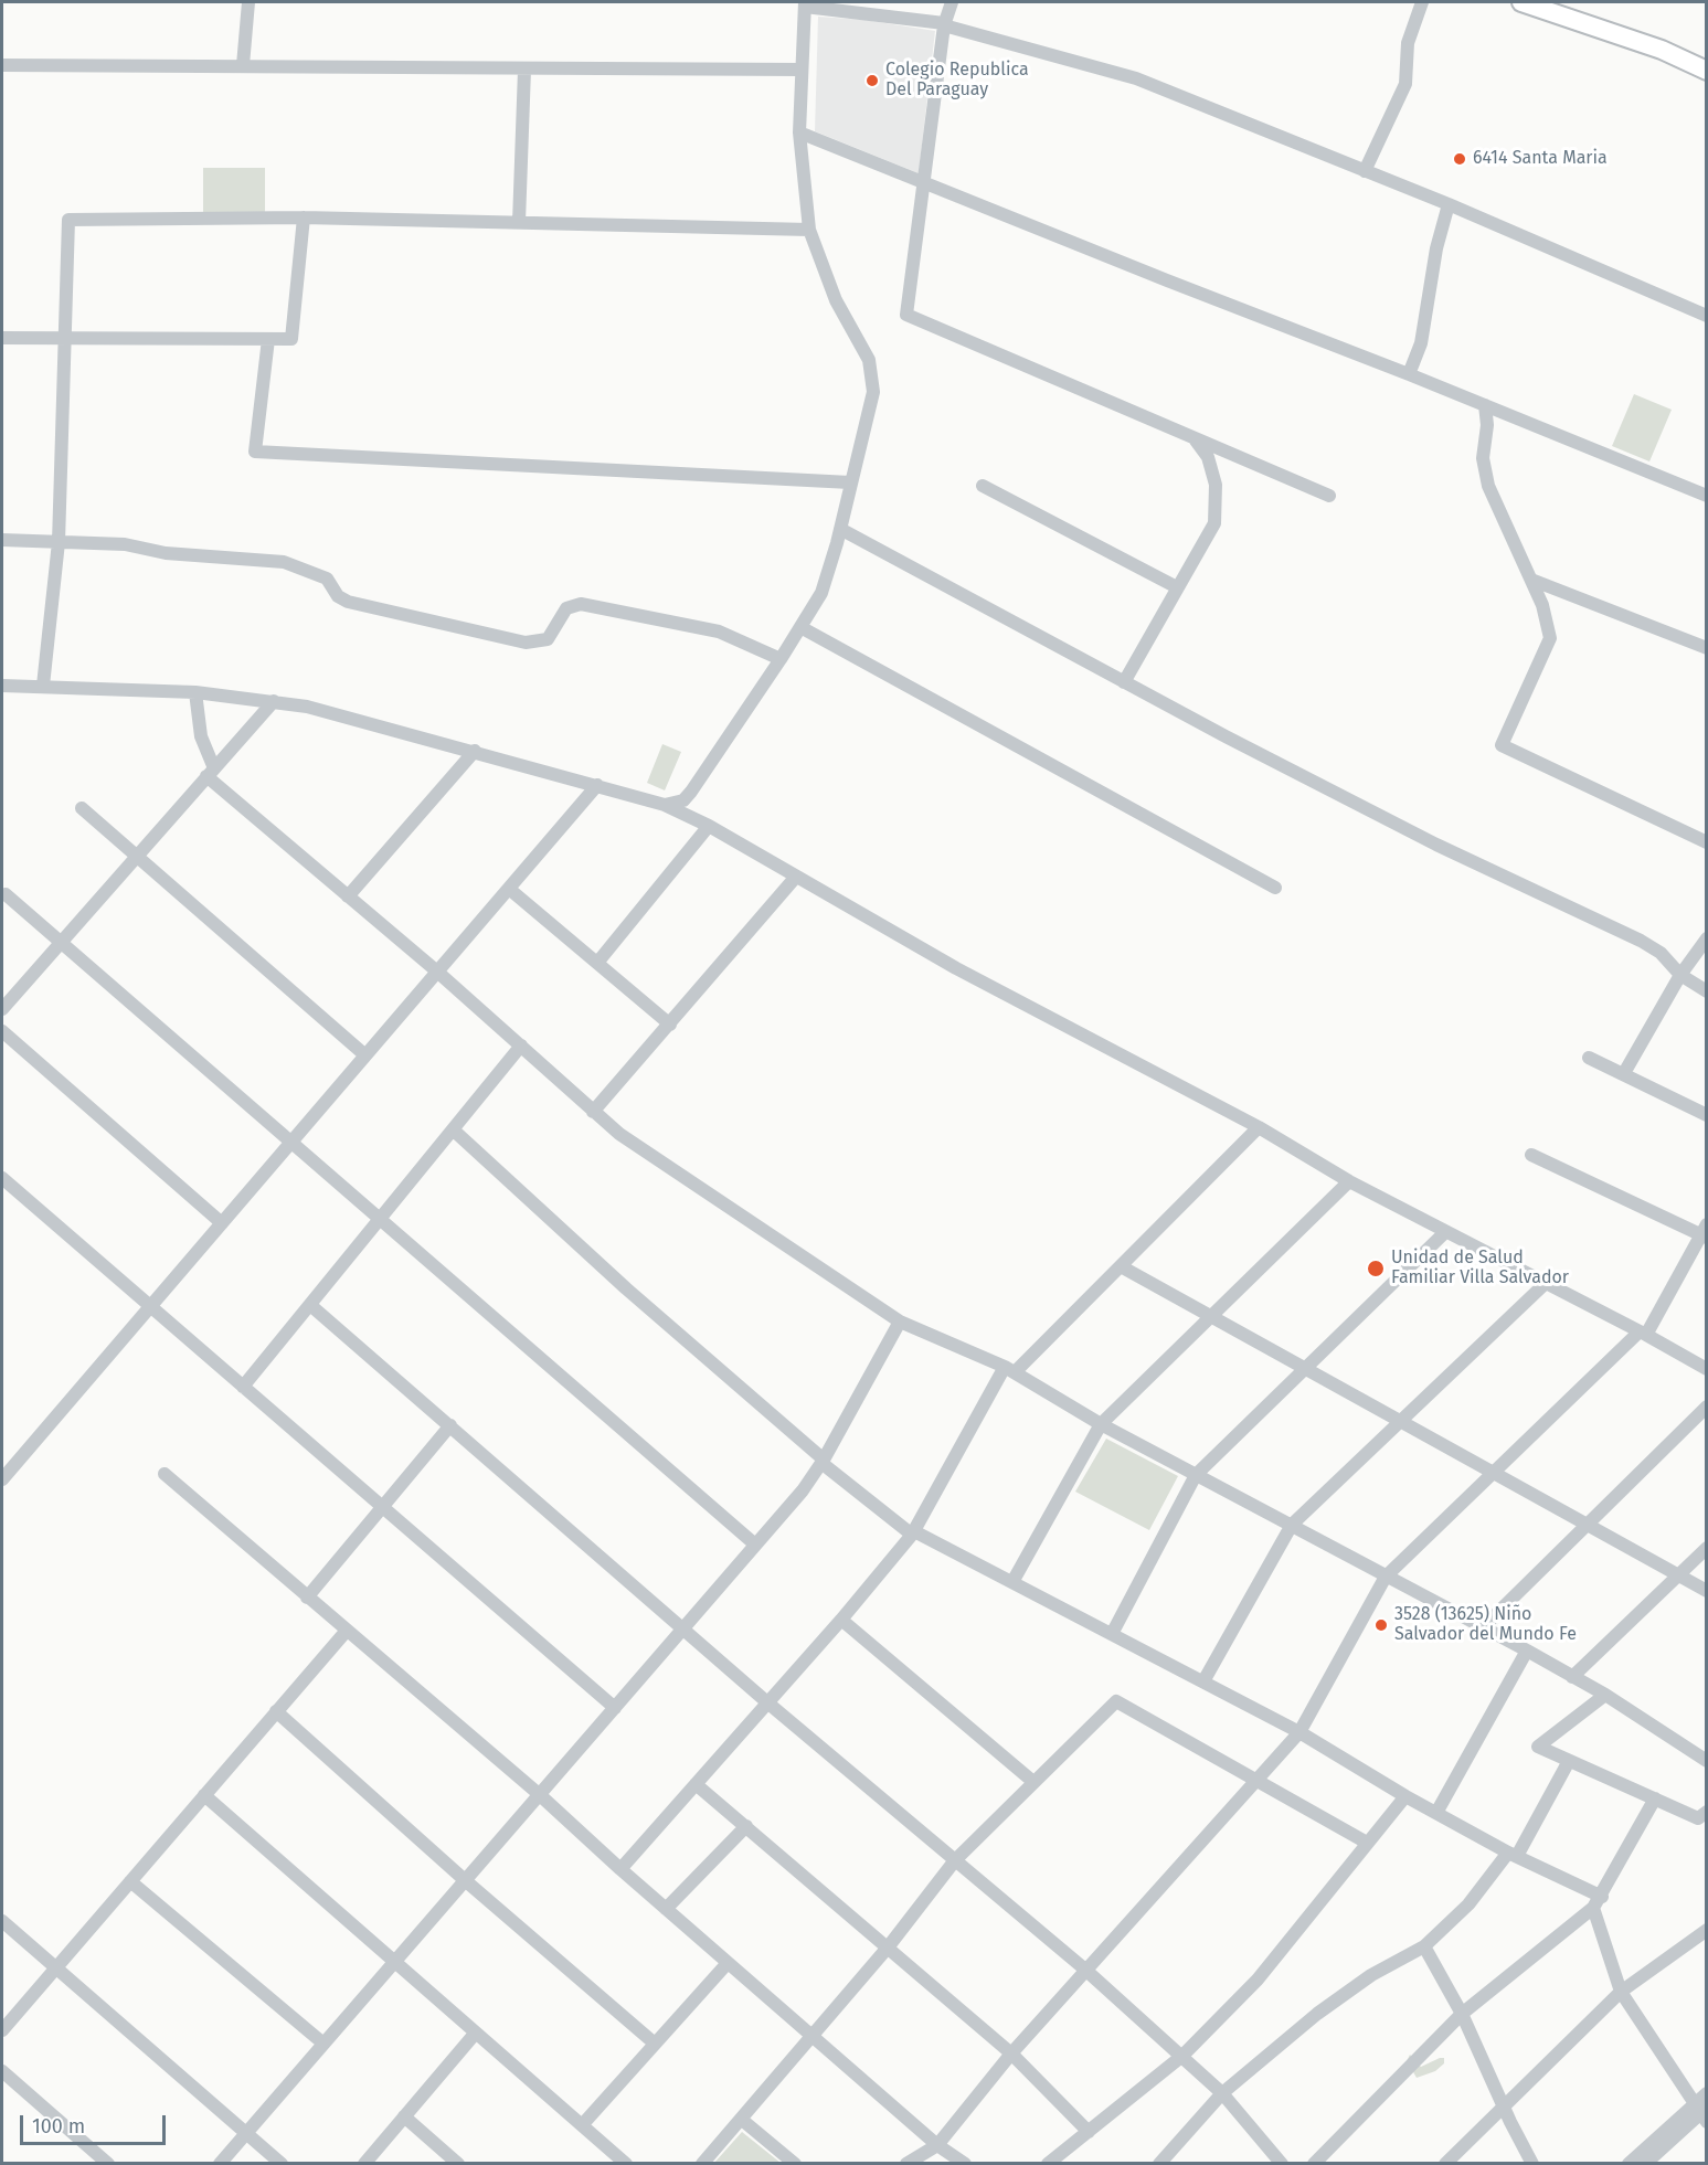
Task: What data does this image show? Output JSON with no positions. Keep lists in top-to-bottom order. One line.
{"places":["Colegio Republica Del Paraguay","6414 Santa Maria","Unidad de Salud Familiar Villa Salvador","3528 (13625) Niño Salvador del Mundo Fe"],"scale_bar":"100 m"}
